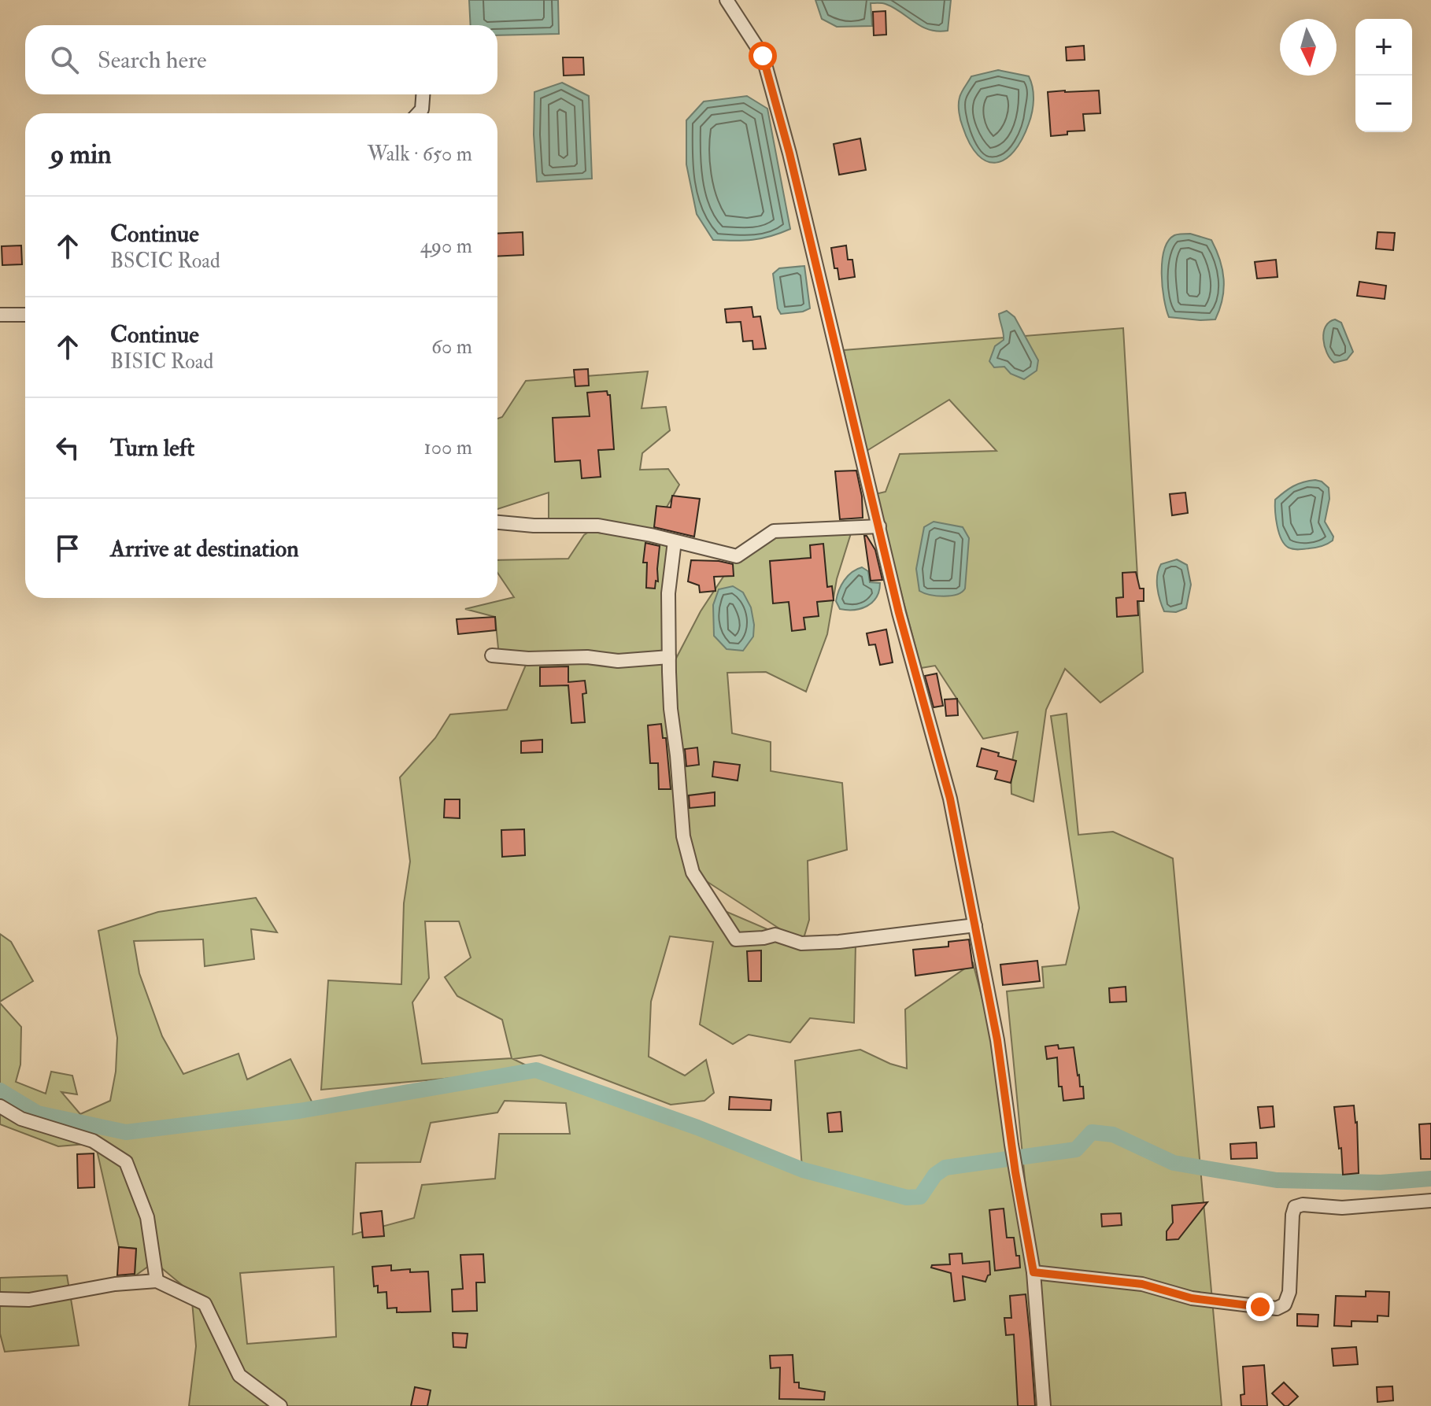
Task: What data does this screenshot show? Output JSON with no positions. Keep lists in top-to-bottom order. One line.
{"north":"bottom","page":{"map_buttons":["+","−"],"search":"Search here","heading":["9 min","Walk · 650 m"],"list":[["Continue","BSCIC Road","490 m"],["Continue","BISIC Road","60 m"],["Turn left","100 m"],"Arrive at destination"]}}
